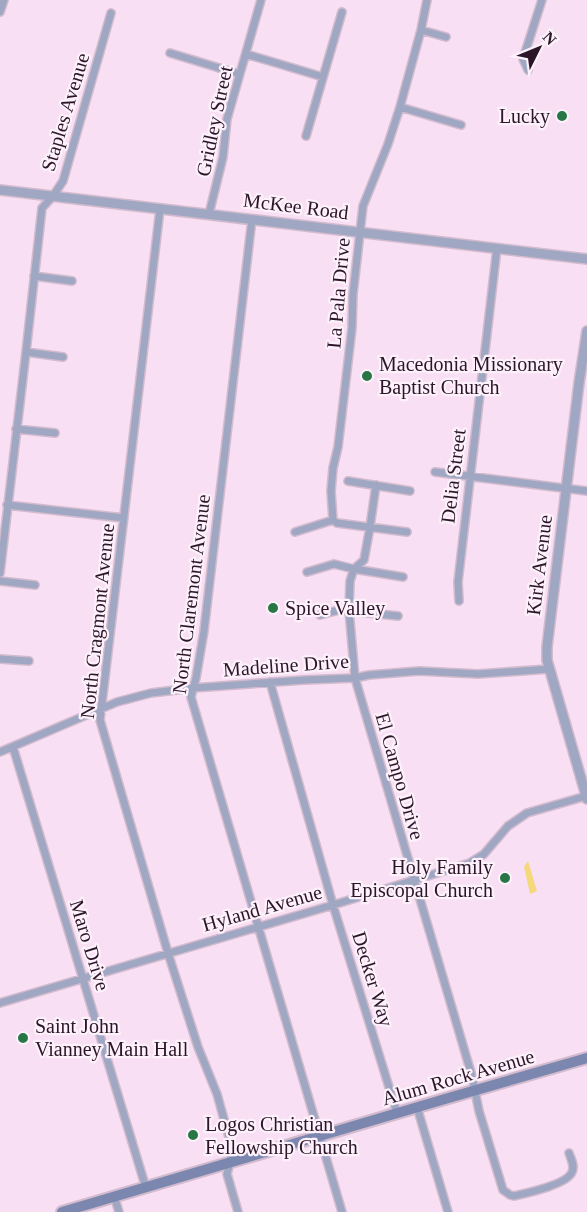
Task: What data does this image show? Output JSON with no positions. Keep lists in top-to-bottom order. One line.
{"streets":{"main road":["Alum Rock Avenue"],"street":["Staples Avenue","Gridley Street","McKee Road","La Pala Drive","Delia Street","Kirk Avenue","North Claremont Avenue","North Cragmont Avenue","Madeline Drive","El Campo Drive","Hyland Avenue","Maro Drive","Decker Way"]},"crossings":[["Staples Avenue","McKee Road"],["Gridley Street","McKee Road"],["McKee Road","La Pala Drive"],["McKee Road","Delia Street"],["McKee Road","North Claremont Avenue"],["McKee Road","North Cragmont Avenue"],["Kirk Avenue","Madeline Drive"],["Kirk Avenue","Hyland Avenue"],["North Claremont Avenue","Madeline Drive"],["North Claremont Avenue","Hyland Avenue"],["North Claremont Avenue","Alum Rock Avenue"],["North Cragmont Avenue","Madeline Drive"],["North Cragmont Avenue","Hyland Avenue"],["North Cragmont Avenue","Alum Rock Avenue"],["Madeline Drive","El Campo Drive"],["Madeline Drive","Maro Drive"],["Madeline Drive","Decker Way"],["El Campo Drive","Hyland Avenue"],["El Campo Drive","Alum Rock Avenue"],["Hyland Avenue","Maro Drive"],["Hyland Avenue","Decker Way"],["Maro Drive","Alum Rock Avenue"],["Decker Way","Alum Rock Avenue"]],"places":["Lucky","Macedonia Missionary Baptist Church","Spice Valley","Holy Family Episcopal Church","Saint John Vianney Main Hall","Logos Christian Fellowship Church"],"north":"top right"}
